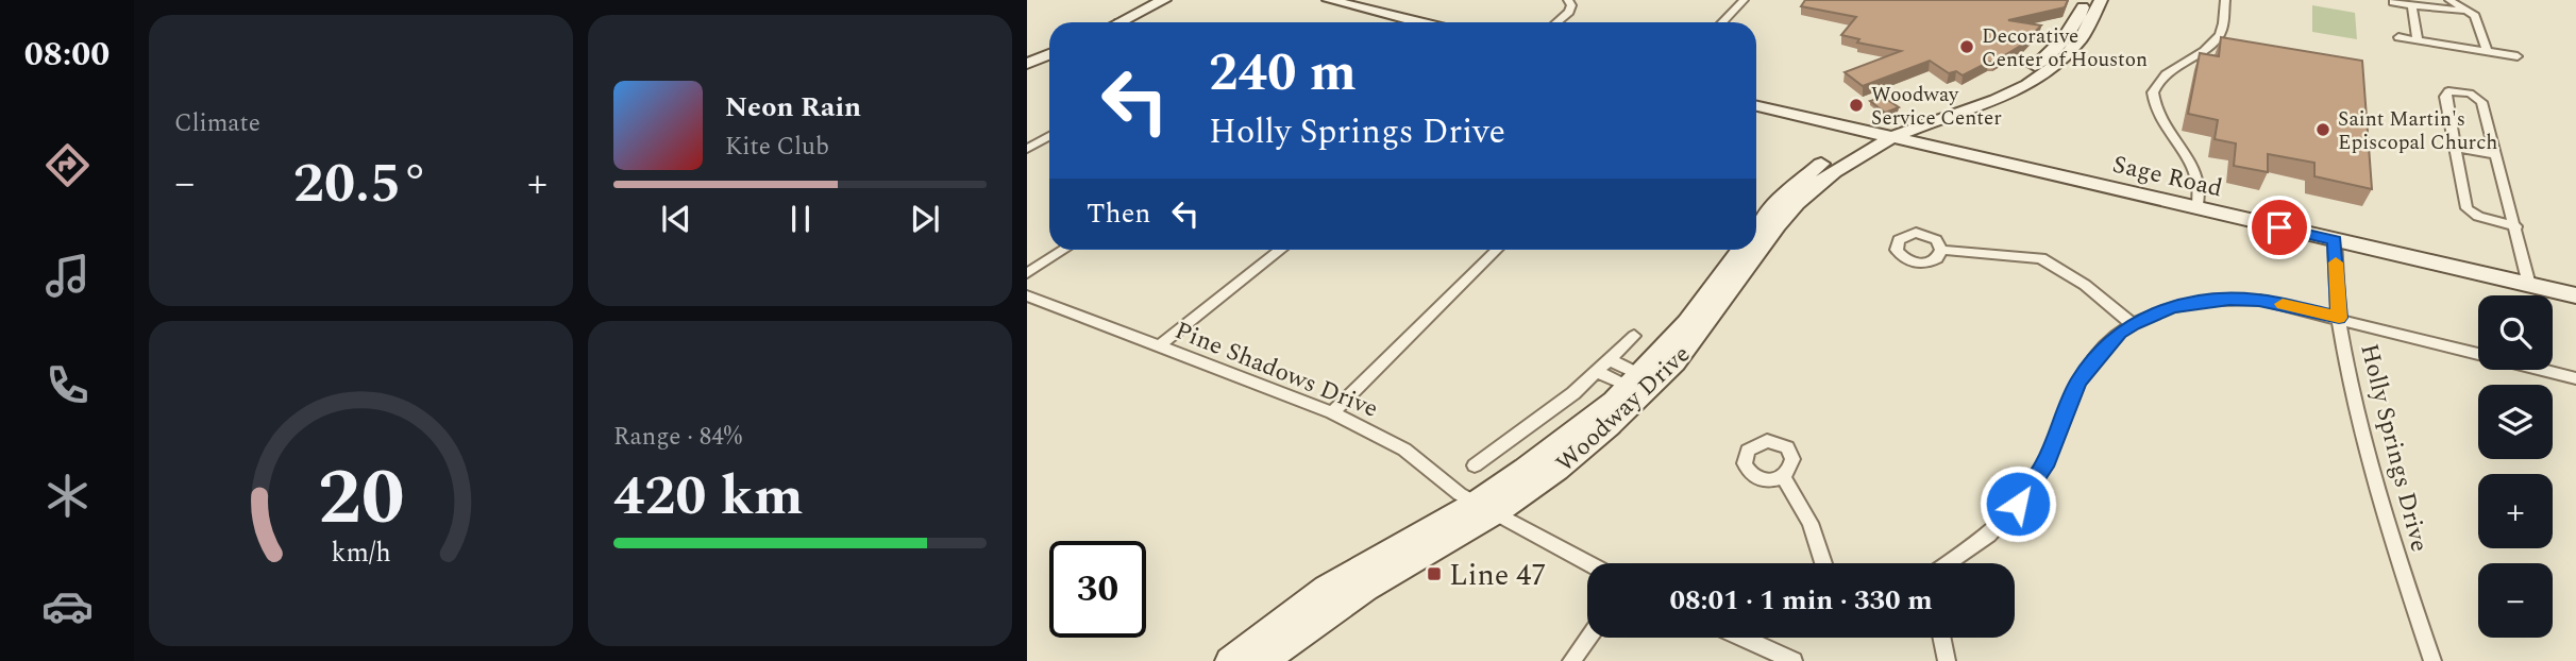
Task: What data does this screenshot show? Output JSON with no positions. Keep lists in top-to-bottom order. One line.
{"streets":{"main road":["Sage Road","Woodway Drive"],"street":["Pine Shadows Drive","Holly Springs Drive"]},"crossings":[["Sage Road","Woodway Drive"],["Sage Road","Holly Springs Drive"],["Pine Shadows Drive","Woodway Drive"]],"places":{"other":["Decorative Center of Houston","Woodway Service Center","Saint Martin's Episcopal Church"],"transit":["Line 47"]},"page":{"tabs":"08:00","tile":["Climate",["Range · 84%","420 km"]],"turn":["240 m","Holly Springs Drive"],"song":["Neon Rain","Kite Club"],"heat":["−","20.5°","+"],"then":"Then","map_buttons":["+","−"],"limit":"30","trip":"08:01 · 1 min · 330 m","gauge":["20","km/h"]}}
